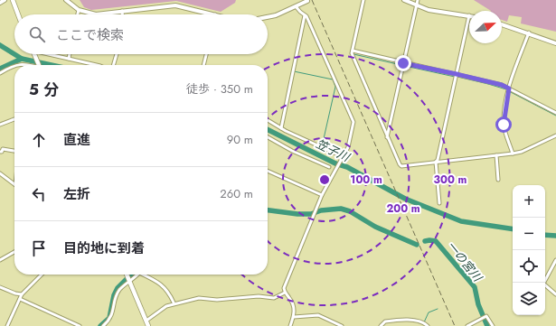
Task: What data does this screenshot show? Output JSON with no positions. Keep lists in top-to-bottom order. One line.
{"water":["笠子川","一の宮川"],"north":"top right","page":{"search":"ここで検索","heading":["5 分","徒歩 · 350 m"],"list":[["直進","90 m"],["左折","260 m"],"目的地に到着"],"map_buttons":["+","−"]},"rings":["100 m","300 m","200 m"]}
